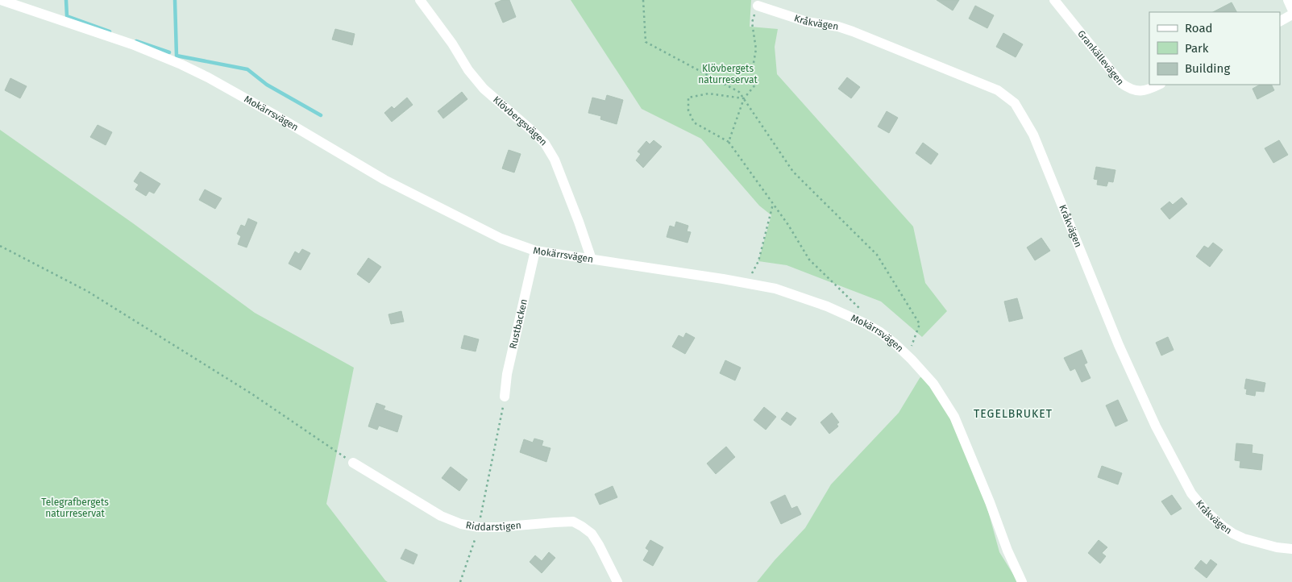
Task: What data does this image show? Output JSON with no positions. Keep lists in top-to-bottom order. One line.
{"streets":{"street":["Kråkvägen","Grankällevägen","Mokärrsvägen","Klövbergsvägen","Rustbacken","Riddarstigen"]},"crossings":[["Mokärrsvägen","Klövbergsvägen"],["Mokärrsvägen","Rustbacken"]],"districts":["TEGELBRUKET"],"parks":["Klövbergets naturreservat","Telegrafbergets naturreservat"],"legend":["Road","Park","Building"]}
